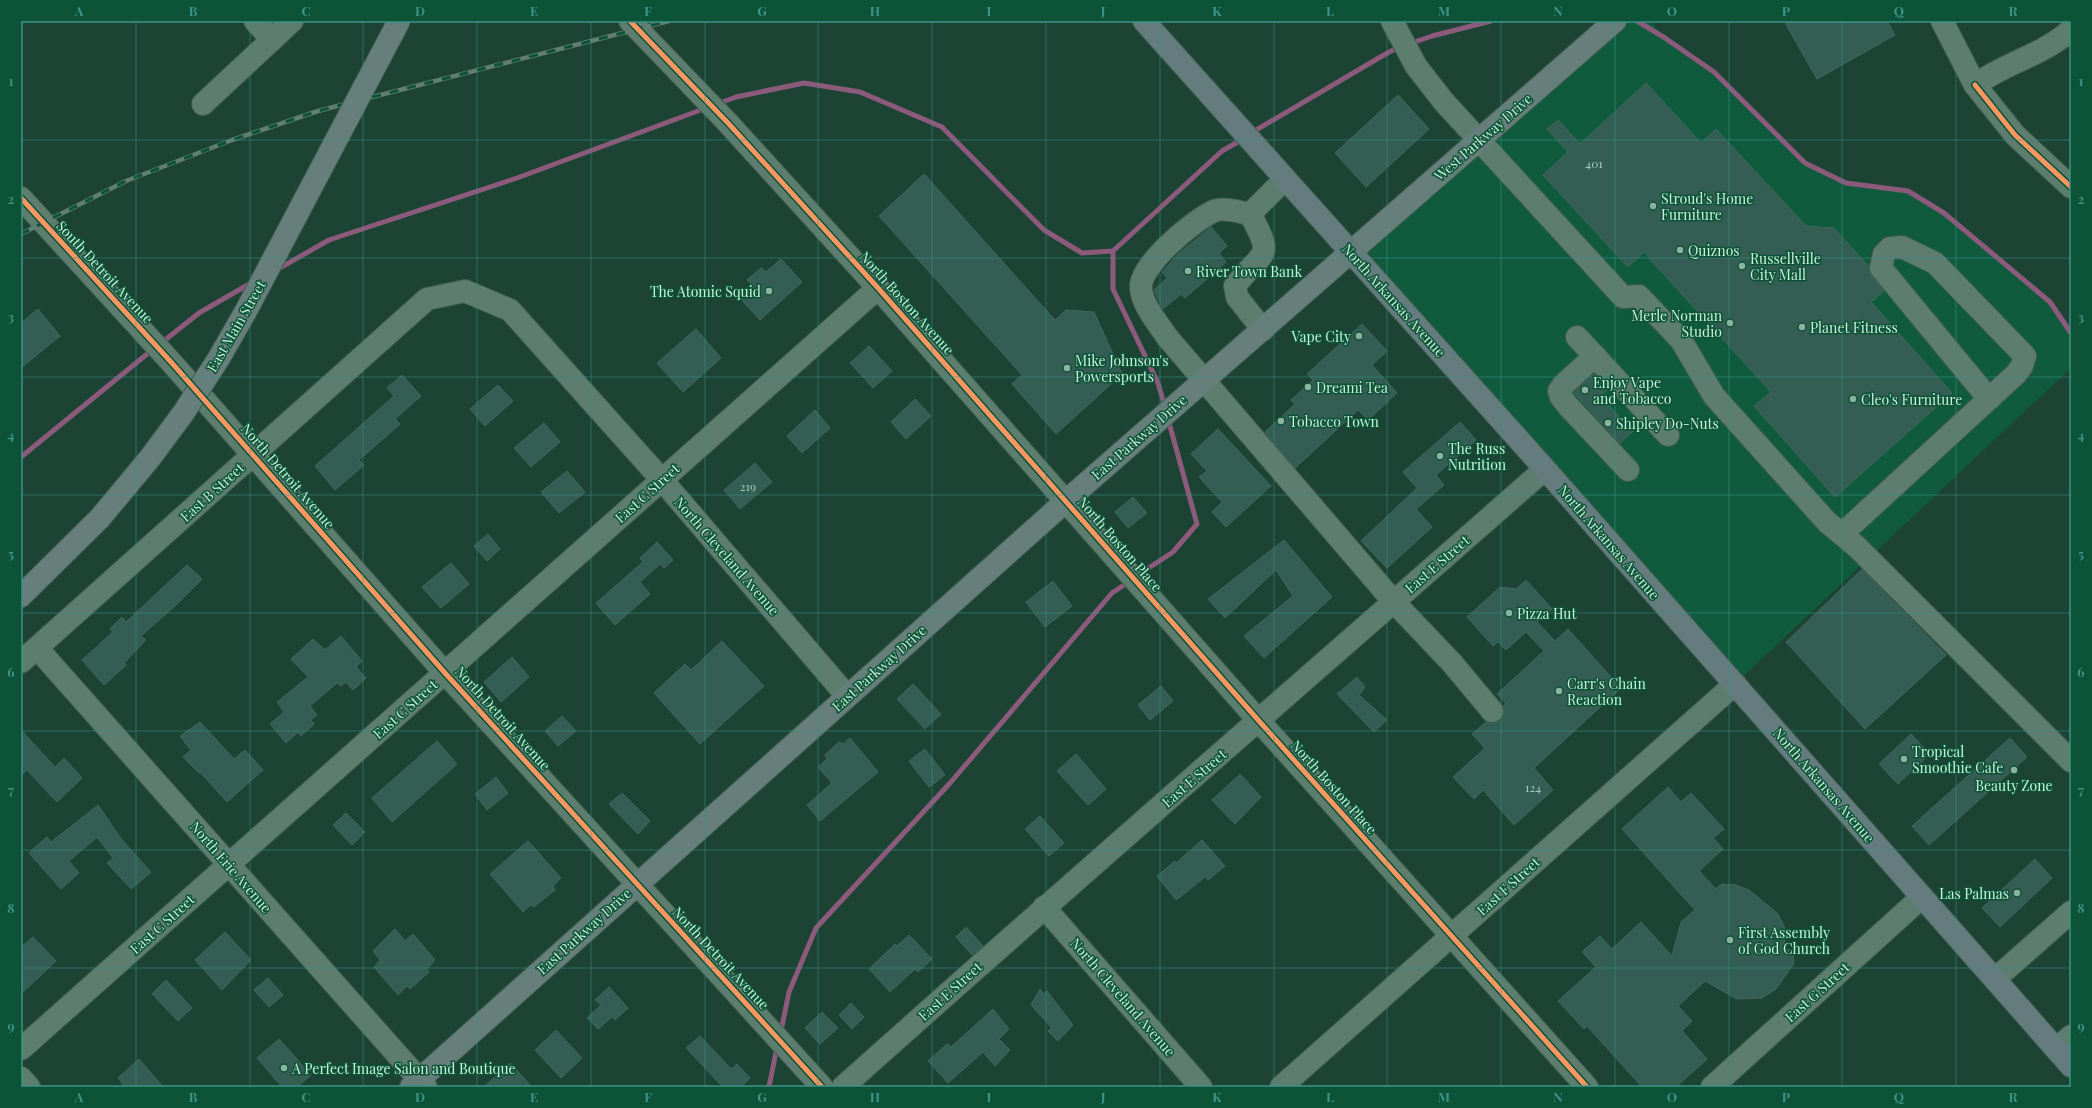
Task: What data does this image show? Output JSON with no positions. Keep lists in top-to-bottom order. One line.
{"streets":{"highway":["North Arkansas Avenue"],"main road":["West Parkway Drive","East Main Street","East Parkway Drive"],"street":["South Detroit Avenue","North Boston Avenue","North Detroit Avenue","East B Street","East C Street","North Boston Place","North Cleveland Avenue","East E Street","North Erie Avenue","East F Street","East G Street"]},"crossings":[["West Parkway Drive","North Arkansas Avenue"],["West Parkway Drive","East Parkway Drive"],["South Detroit Avenue","North Detroit Avenue"],["North Arkansas Avenue","East Parkway Drive"],["North Arkansas Avenue","East E Street"],["North Arkansas Avenue","East F Street"],["North Arkansas Avenue","East G Street"],["North Boston Avenue","East Parkway Drive"],["North Boston Avenue","East C Street"],["North Boston Avenue","North Boston Place"],["East Parkway Drive","North Detroit Avenue"],["East Parkway Drive","North Boston Place"],["East Parkway Drive","North Cleveland Avenue"],["East Parkway Drive","North Erie Avenue"],["North Detroit Avenue","East B Street"],["North Detroit Avenue","East C Street"],["East B Street","North Cleveland Avenue"],["East B Street","North Erie Avenue"],["East C Street","North Cleveland Avenue"],["East C Street","North Erie Avenue"],["North Boston Place","East E Street"],["North Boston Place","East F Street"],["North Cleveland Avenue","East E Street"]],"places":["Stroud's Home Furniture","Quiznos","Russellville City Mall","River Town Bank","The Atomic Squid","Merle Norman Studio","Planet Fitness","Vape City","Mike Johnson's Powersports","Dreami Tea","Enjoy Vape and Tobacco","Cleo's Furniture","Tobacco Town","Shipley Do-Nuts","The Russ Nutrition","Pizza Hut","Carr's Chain Reaction","Tropical Smoothie Cafe","Beauty Zone","Las Palmas","First Assembly of God Church","A Perfect Image Salon and Boutique"],"house_numbers":["401","219","124"],"grid":{"columns":["A","B","C","D","E","F","G","H","I","J","K","L","M","N","O","P","Q","R"],"rows":["1","2","3","4","5","6","7","8","9"]}}
